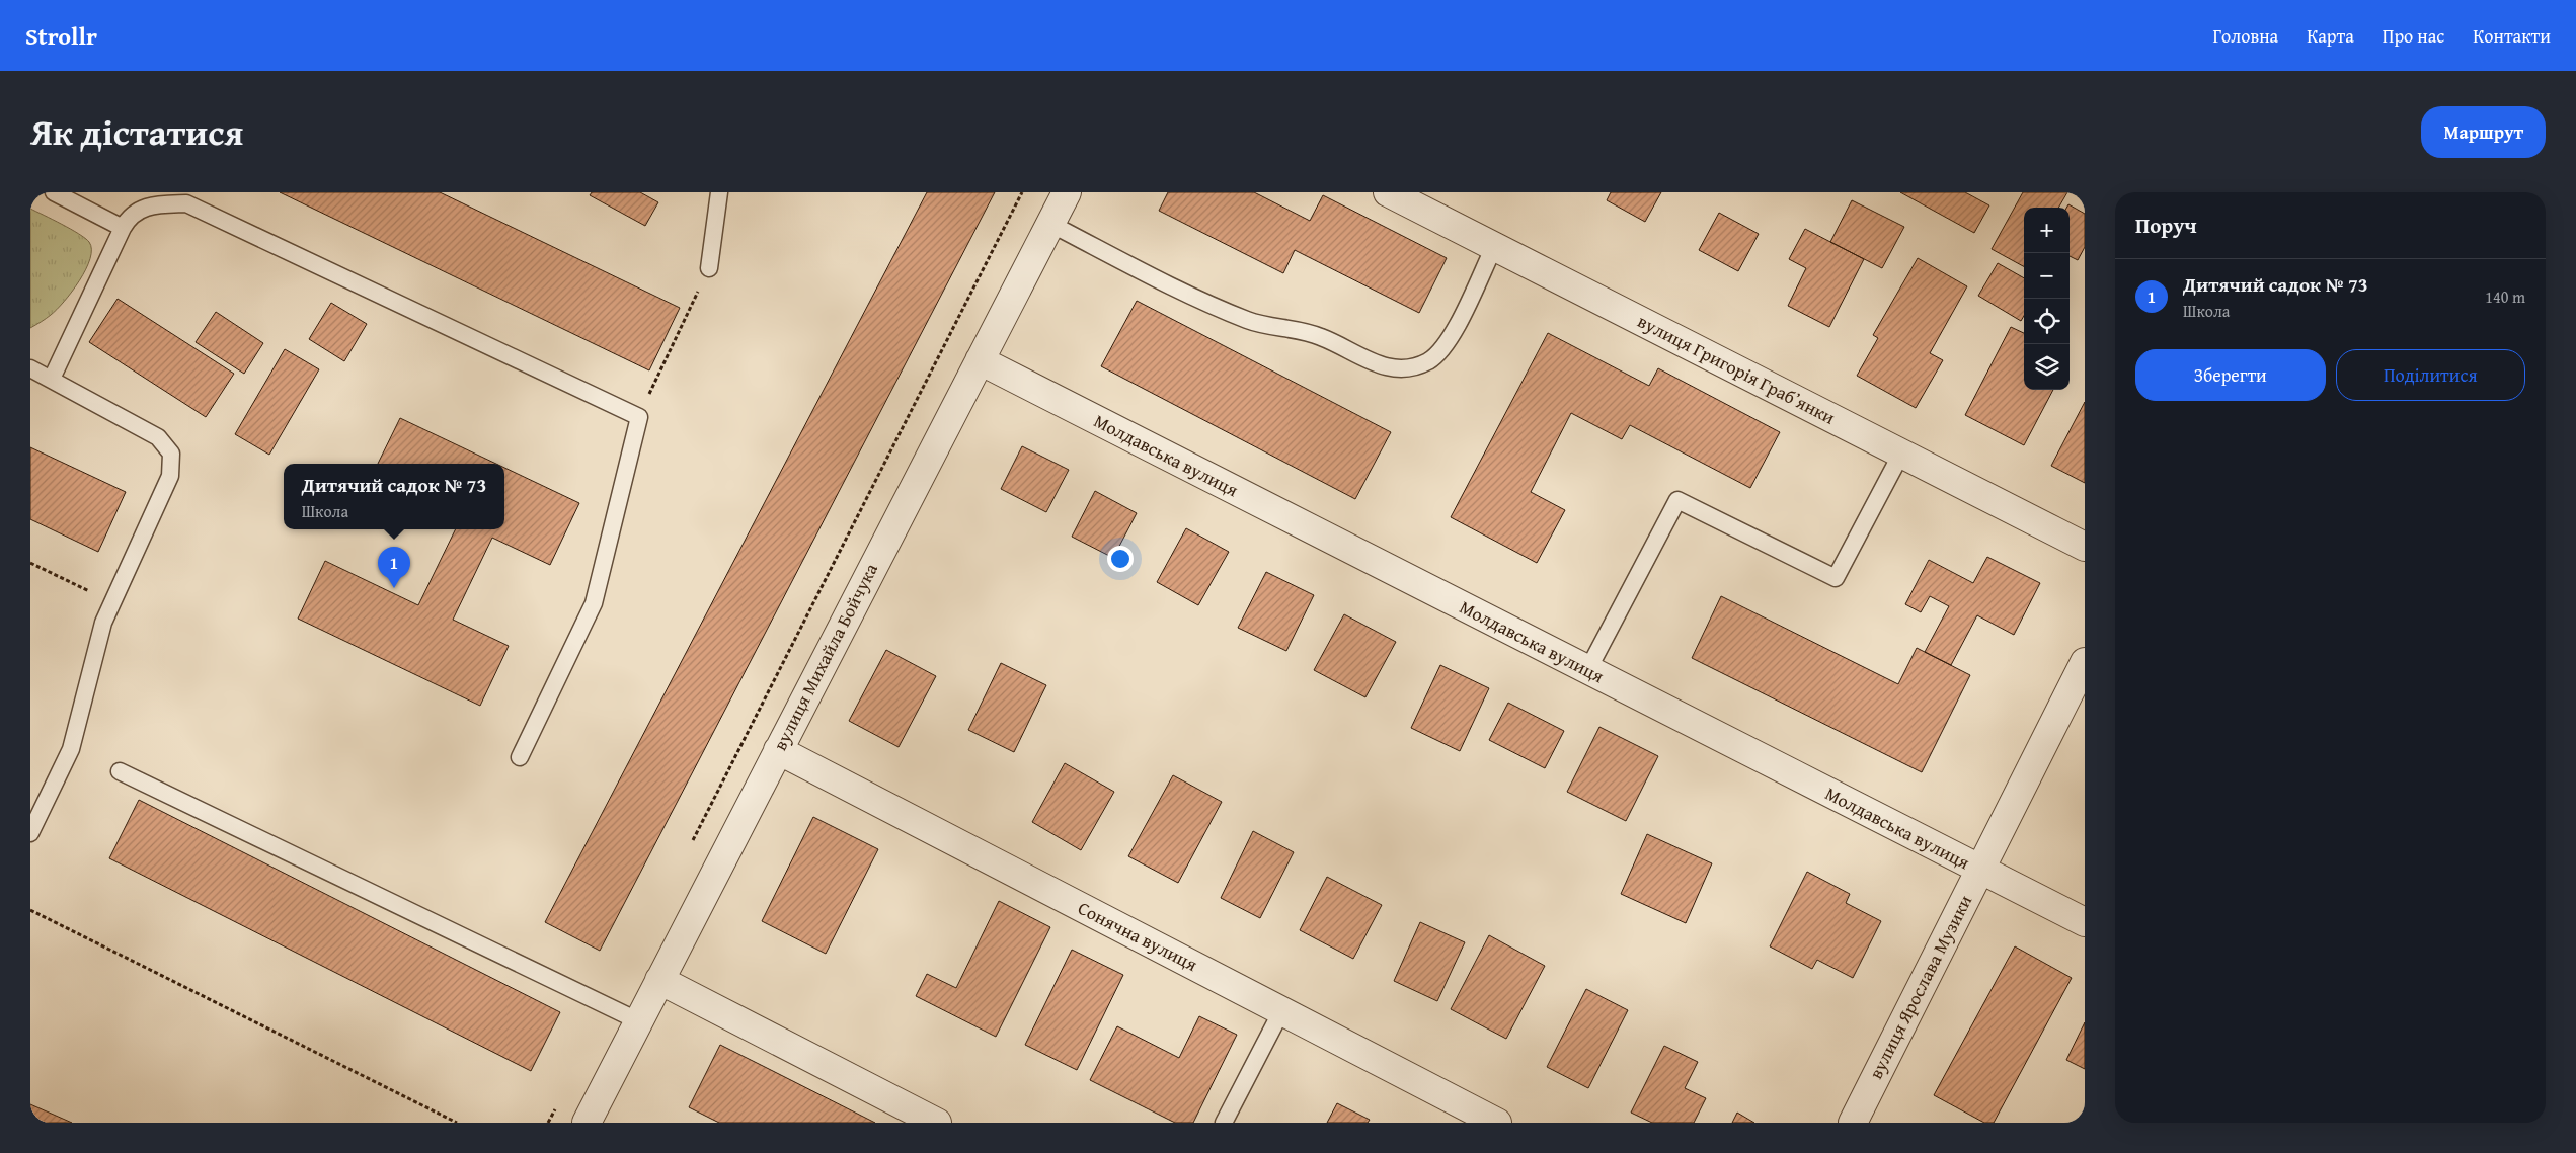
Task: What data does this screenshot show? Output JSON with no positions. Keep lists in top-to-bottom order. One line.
{"streets":{"street":["вулиця Григорія Грабʼянки","Молдавська вулиця","вулиця Михайла Бойчука","Сонячна вулиця","вулиця Ярослава Музики"]},"crossings":[["Молдавська вулиця","вулиця Михайла Бойчука"],["Молдавська вулиця","вулиця Ярослава Музики"],["вулиця Михайла Бойчука","Сонячна вулиця"]],"page":{"header":"Strollr","nav":["Головна","Карта","Про нас","Контакти"],"title":"Як дістатися","buttons":["Маршрут",["Зберегти","Поділитися"]],"heading":"Поруч","map_buttons":["+","−"],"list":[{"mark":"1","name":"Дитячий садок № 73","note":"Школа","value":"140 m"}],"popup":["Дитячий садок № 73","Школа"],"pins":"1"}}
